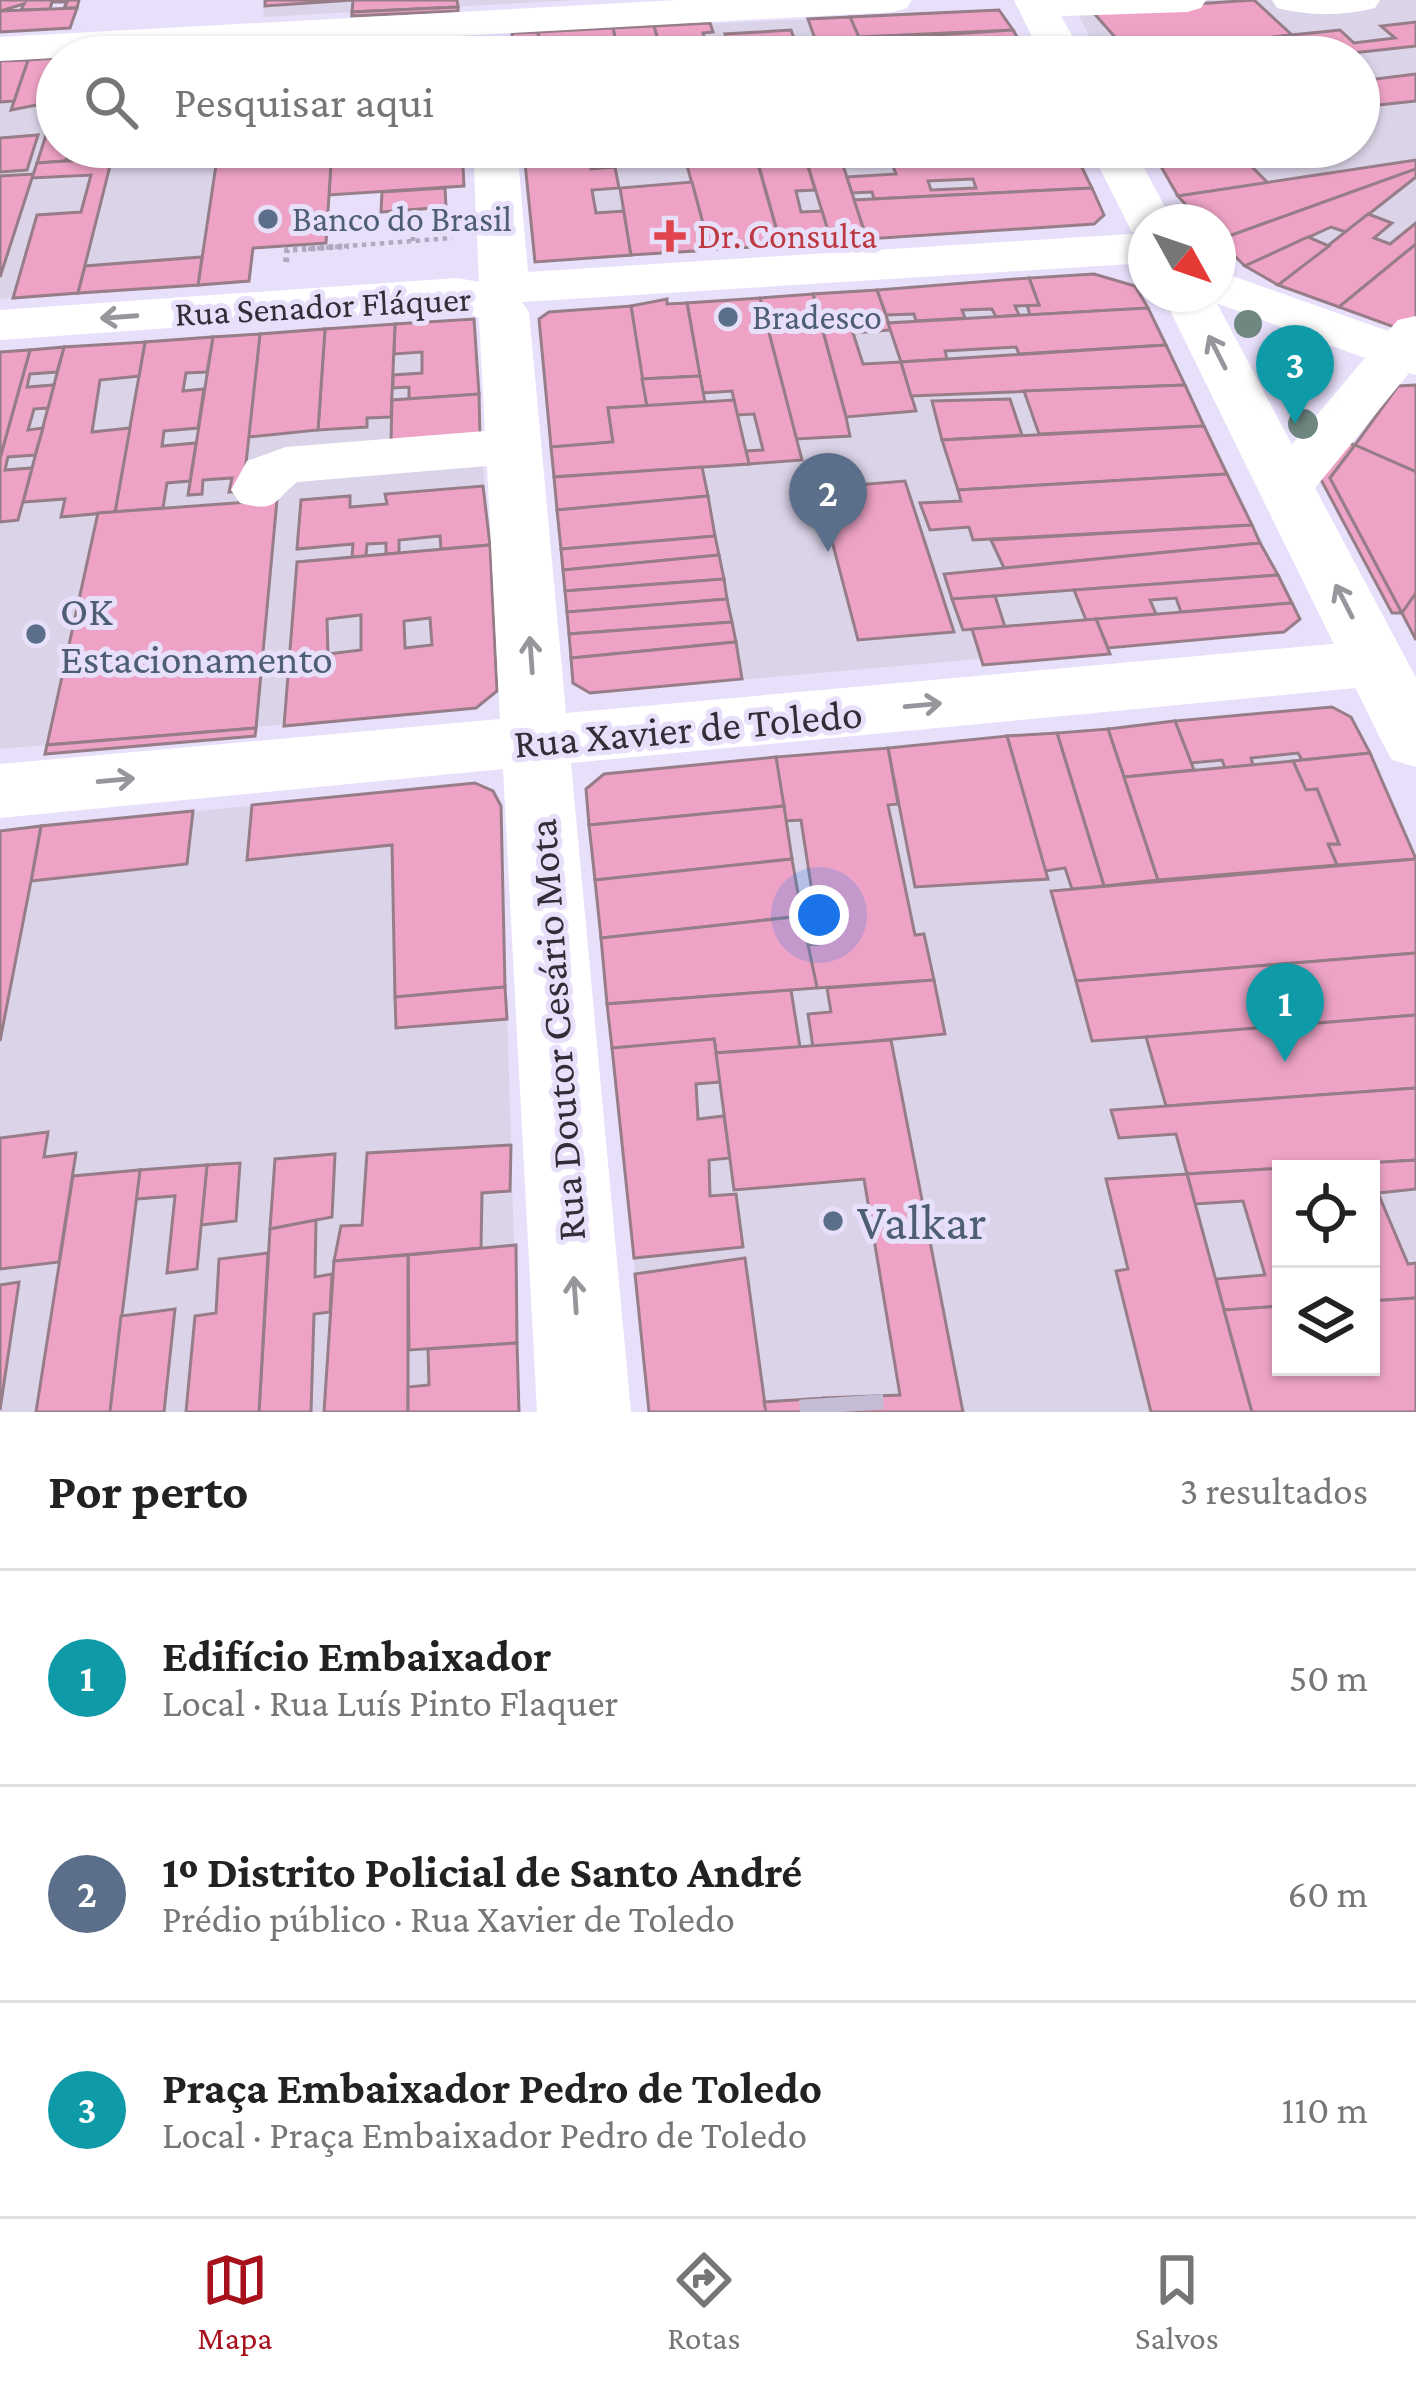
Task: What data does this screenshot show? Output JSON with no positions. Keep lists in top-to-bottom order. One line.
{"streets":{"street":["Rua Senador Fláquer","Rua Xavier de Toledo","Rua Doutor Cesário Mota"]},"crossings":[["Rua Senador Fláquer","Rua Doutor Cesário Mota"],["Rua Xavier de Toledo","Rua Doutor Cesário Mota"]],"one_way":["Rua Xavier de Toledo","Rua Doutor Cesário Mota"],"places":{"other":["Banco do Brasil","Bradesco","OK Estacionamento","Valkar"],"health":["Dr. Consulta"]},"north":"bottom right","page":{"search":"Pesquisar aqui","pins":["3","2","1"],"heading":["Por perto","3 resultados"],"list":[{"mark":"1","name":"Edifício Embaixador","note":"Local · Rua Luís Pinto Flaquer","value":"50 m"},{"mark":"2","name":"1º Distrito Policial de Santo André","note":"Prédio público · Rua Xavier de Toledo","value":"60 m"},{"mark":"3","name":"Praça Embaixador Pedro de Toledo","note":"Local · Praça Embaixador Pedro de Toledo","value":"110 m"}],"nav":["Mapa","Rotas","Salvos"]}}
